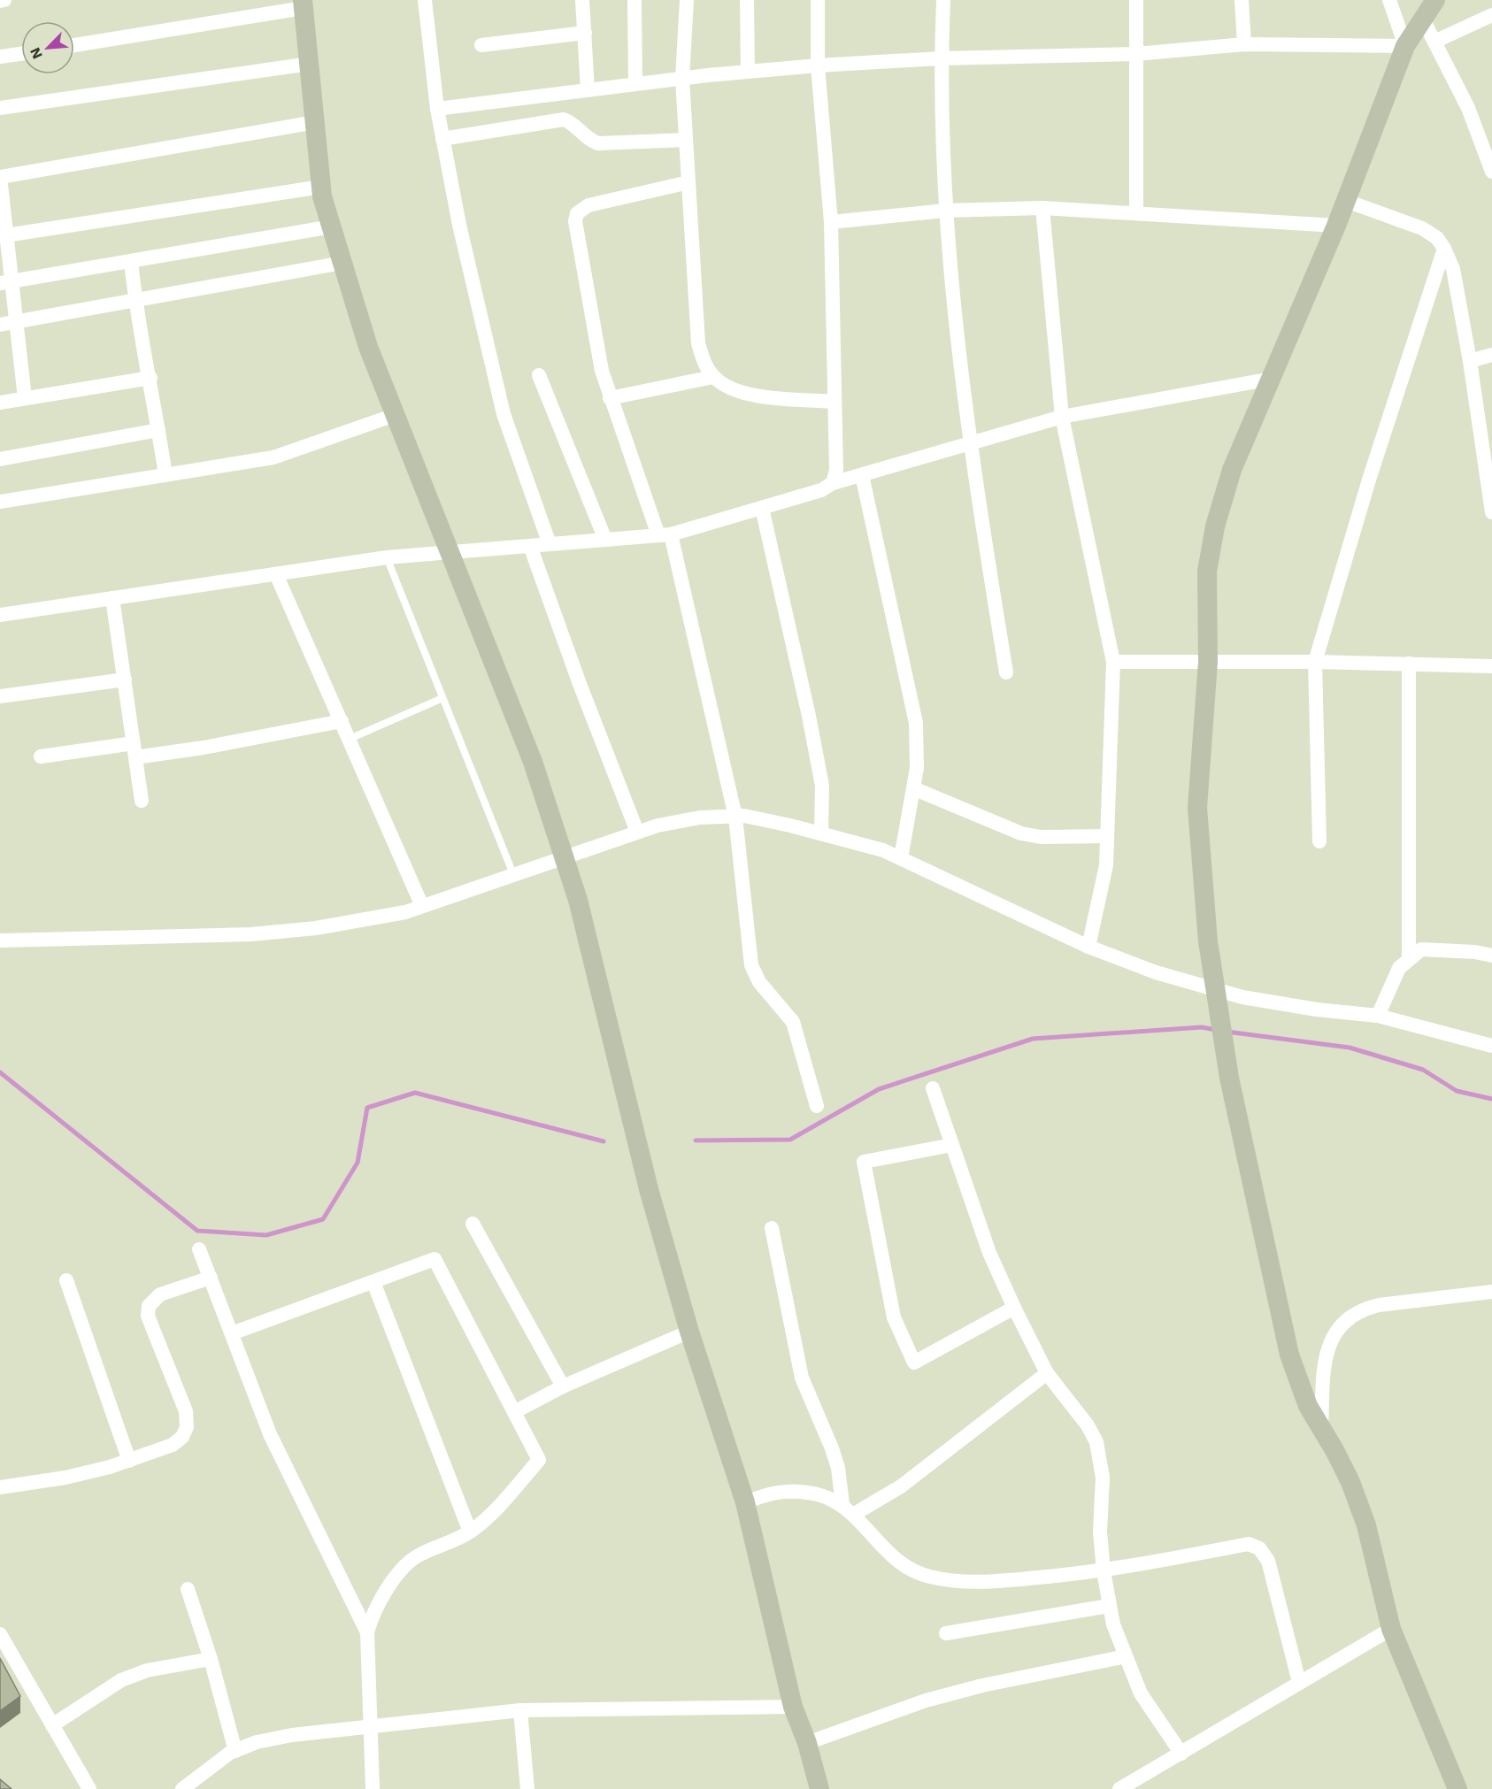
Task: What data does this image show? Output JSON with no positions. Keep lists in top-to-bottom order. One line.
{"north":"bottom left"}
